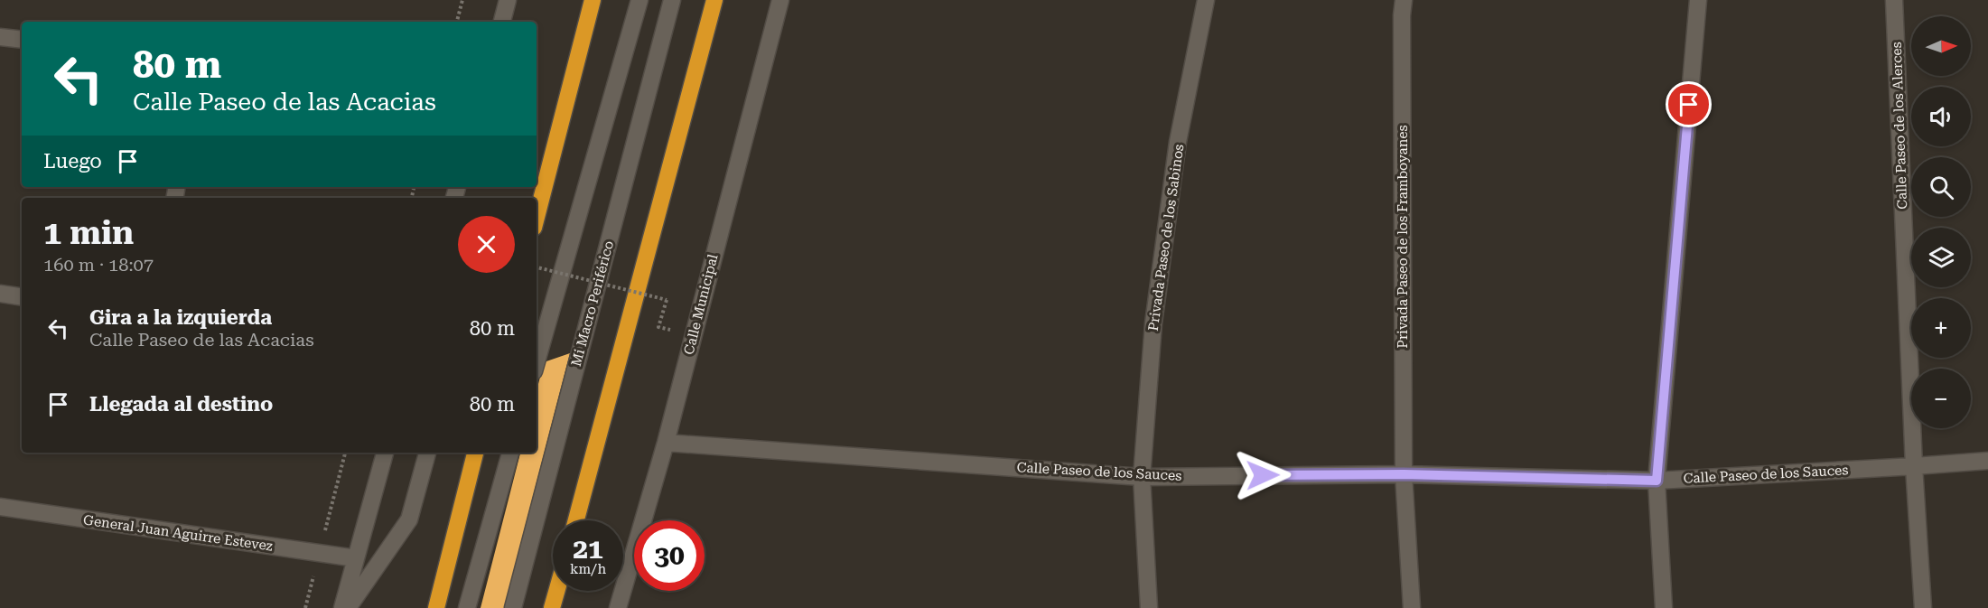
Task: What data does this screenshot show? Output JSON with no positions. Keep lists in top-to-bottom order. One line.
{"streets":{"street":["Calle Paseo de los Alerces","Privada Paseo de los Framboyanes","Privada Paseo de los Sabinos","Mi Macro Periférico","Calle Municipal","Calle Paseo de los Sauces","General Juan Aguirre Estevez"]},"crossings":[["Calle Paseo de los Alerces","Calle Paseo de los Sauces"],["Privada Paseo de los Framboyanes","Calle Paseo de los Sauces"],["Privada Paseo de los Sabinos","Calle Paseo de los Sauces"],["Calle Municipal","Calle Paseo de los Sauces"]],"north":"right","page":{"map_buttons":["+","−"],"turn":["80 m","Calle Paseo de las Acacias"],"then":"Luego","heading":["1 min","160 m · 18:07"],"list":[{"name":"Gira a la izquierda","note":"Calle Paseo de las Acacias","value":"80 m"},{"name":"Llegada al destino","value":"80 m"}],"speed":"21 km/h","limit":"30"}}
